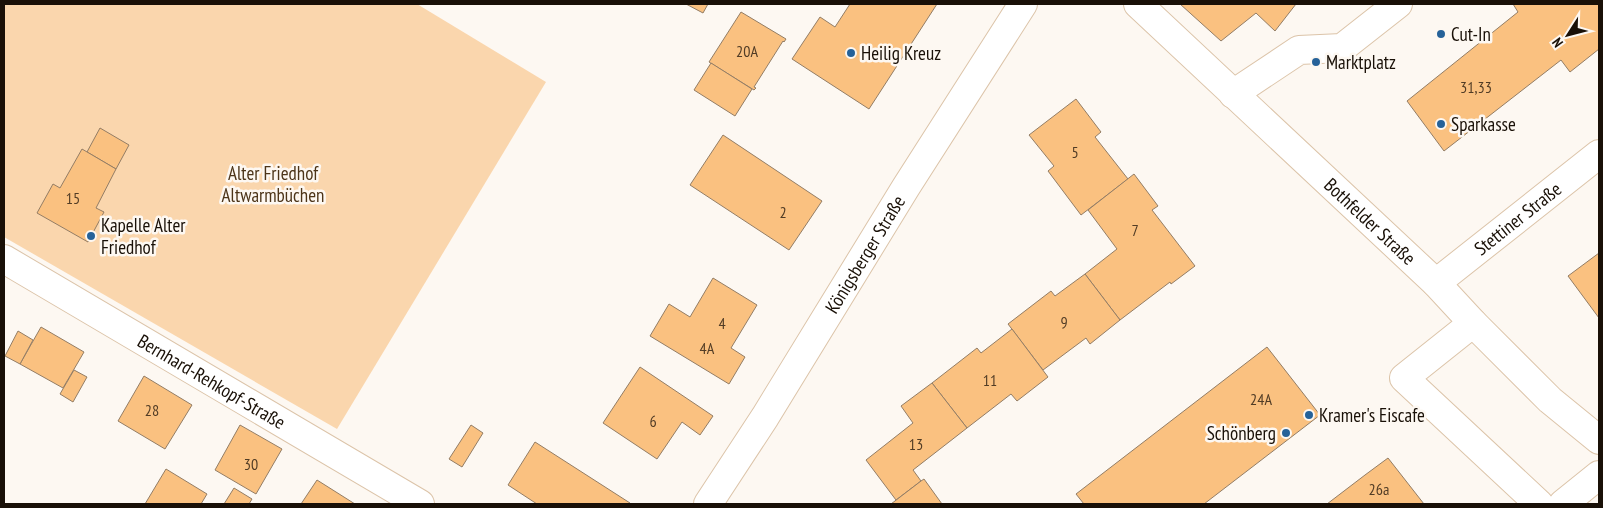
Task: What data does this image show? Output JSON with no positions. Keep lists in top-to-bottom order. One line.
{"streets":{"street":["Stettiner Straße","Bothfelder Straße","Königsberger Straße","Bernhard-Rehkopf-Straße"]},"crossings":[["Stettiner Straße","Bothfelder Straße"]],"parks":["Alter Friedhof Altwarmbüchen"],"places":["Cut-In","Heilig Kreuz","Marktplatz","Sparkasse","Kapelle Alter Friedhof","Kramer's Eiscafe","Schönberg"],"house_numbers":["20A","31,33","5","15","2","7","9","4","4A","11","24A","28","6","13","30","26a"],"north":"bottom left"}
